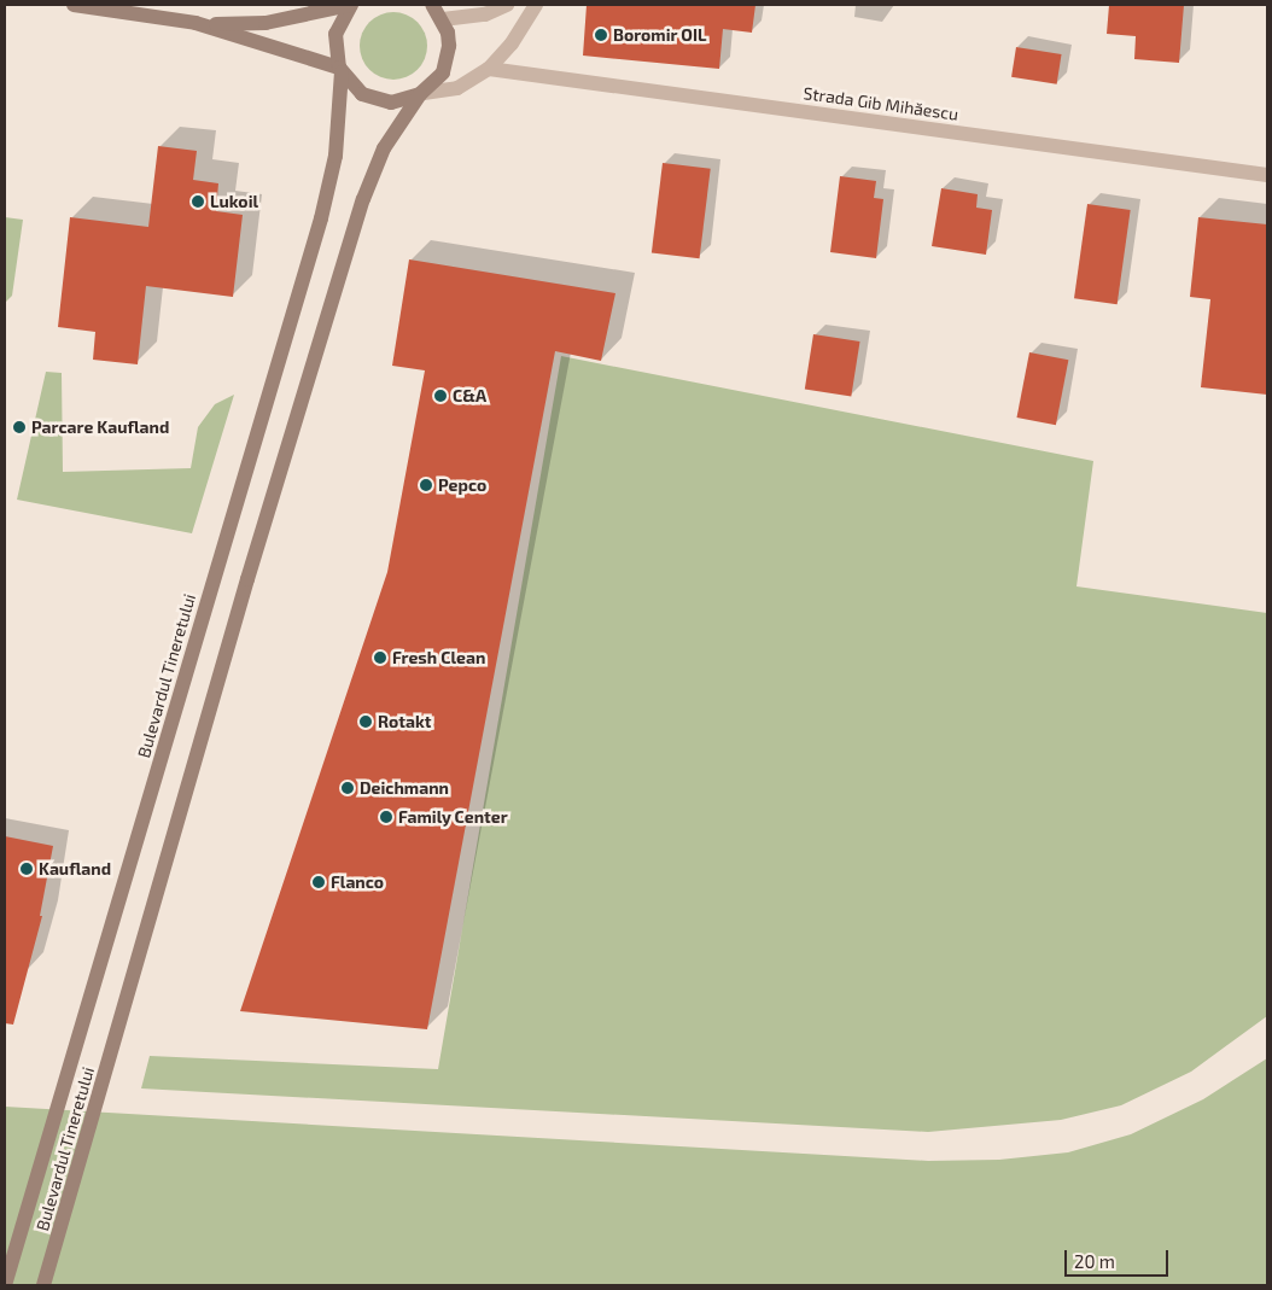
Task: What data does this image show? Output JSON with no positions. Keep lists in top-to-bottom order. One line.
{"streets":{"main road":["Bulevardul Tineretului"],"street":["Strada Gib Mihăescu"]},"places":["Boromir OIL","Lukoil","C&A","Parcare Kaufland","Pepco","Fresh Clean","Rotakt","Deichmann","Family Center","Kaufland","Flanco"],"scale_bar":"20 m"}
